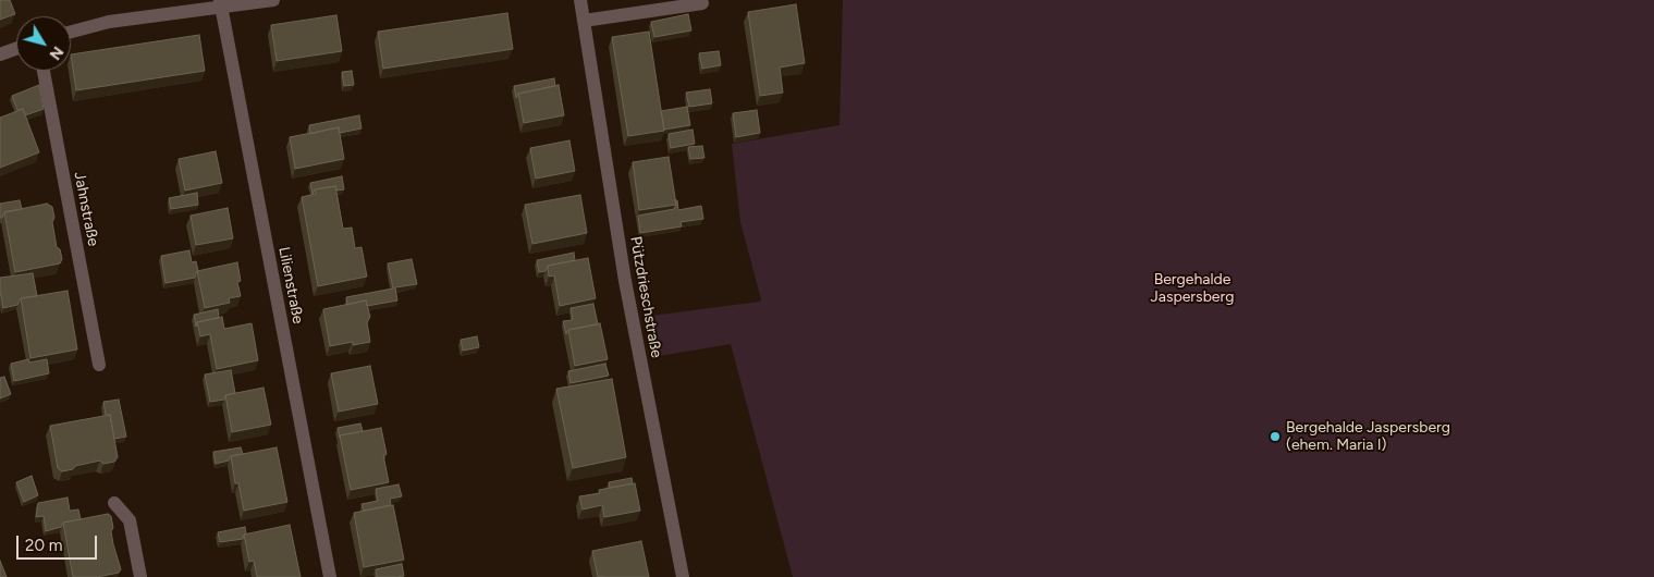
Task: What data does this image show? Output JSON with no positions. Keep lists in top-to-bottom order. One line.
{"streets":{"street":["Jahnstraße","Lilienstraße","Pützdrieschstraße"]},"parks":["Bergehalde Jaspersberg"],"places":["Bergehalde Jaspersberg (ehem. Maria I)"],"scale_bar":"20 m","north":"bottom right"}
